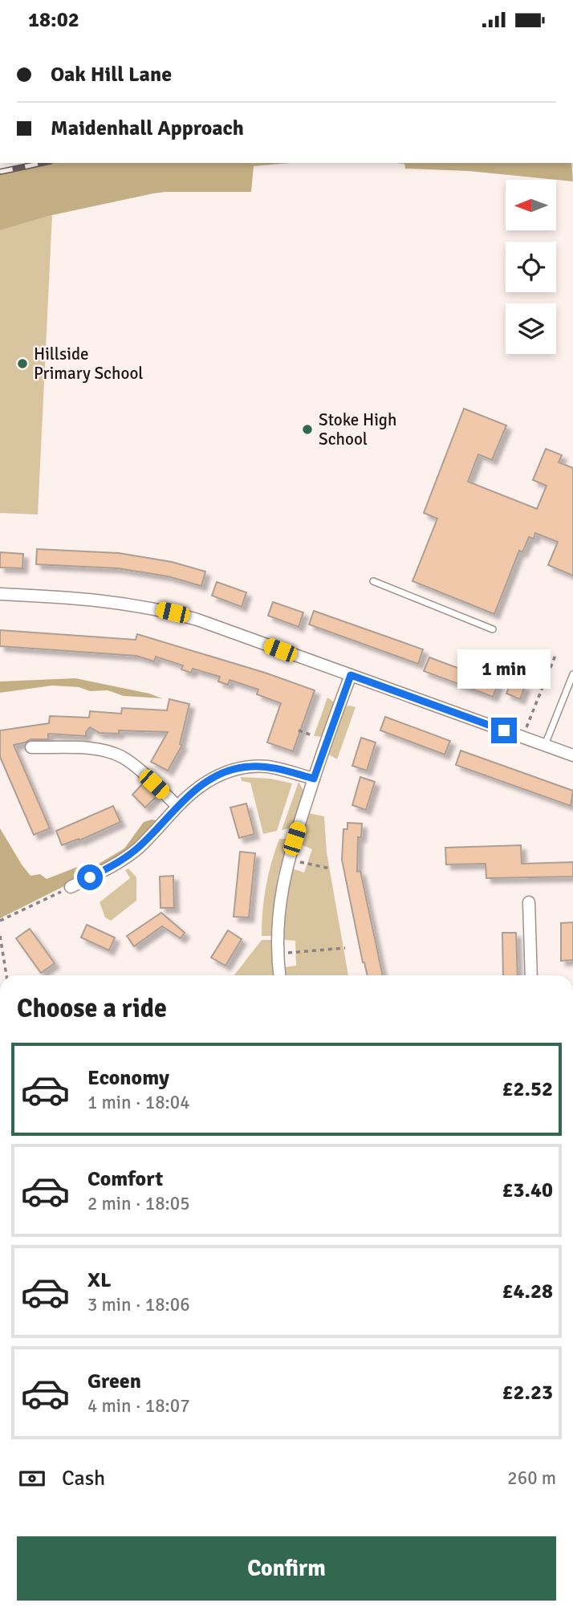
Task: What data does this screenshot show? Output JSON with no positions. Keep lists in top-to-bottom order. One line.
{"places":["Hillside Primary School","Stoke High School"],"north":"left","page":{"status":"18:02","banner":["Oak Hill Lane","Maidenhall Approach"],"bubble":"1 min","heading":"Choose a ride","list":[{"name":"Economy","note":"1 min · 18:04","value":"£2.52"},{"name":"Comfort","note":"2 min · 18:05","value":"£3.40"},{"name":"XL","note":"3 min · 18:06","value":"£4.28"},{"name":"Green","note":"4 min · 18:07","value":"£2.23"}],"pay":["Cash","260 m"],"buttons":"Confirm"}}
